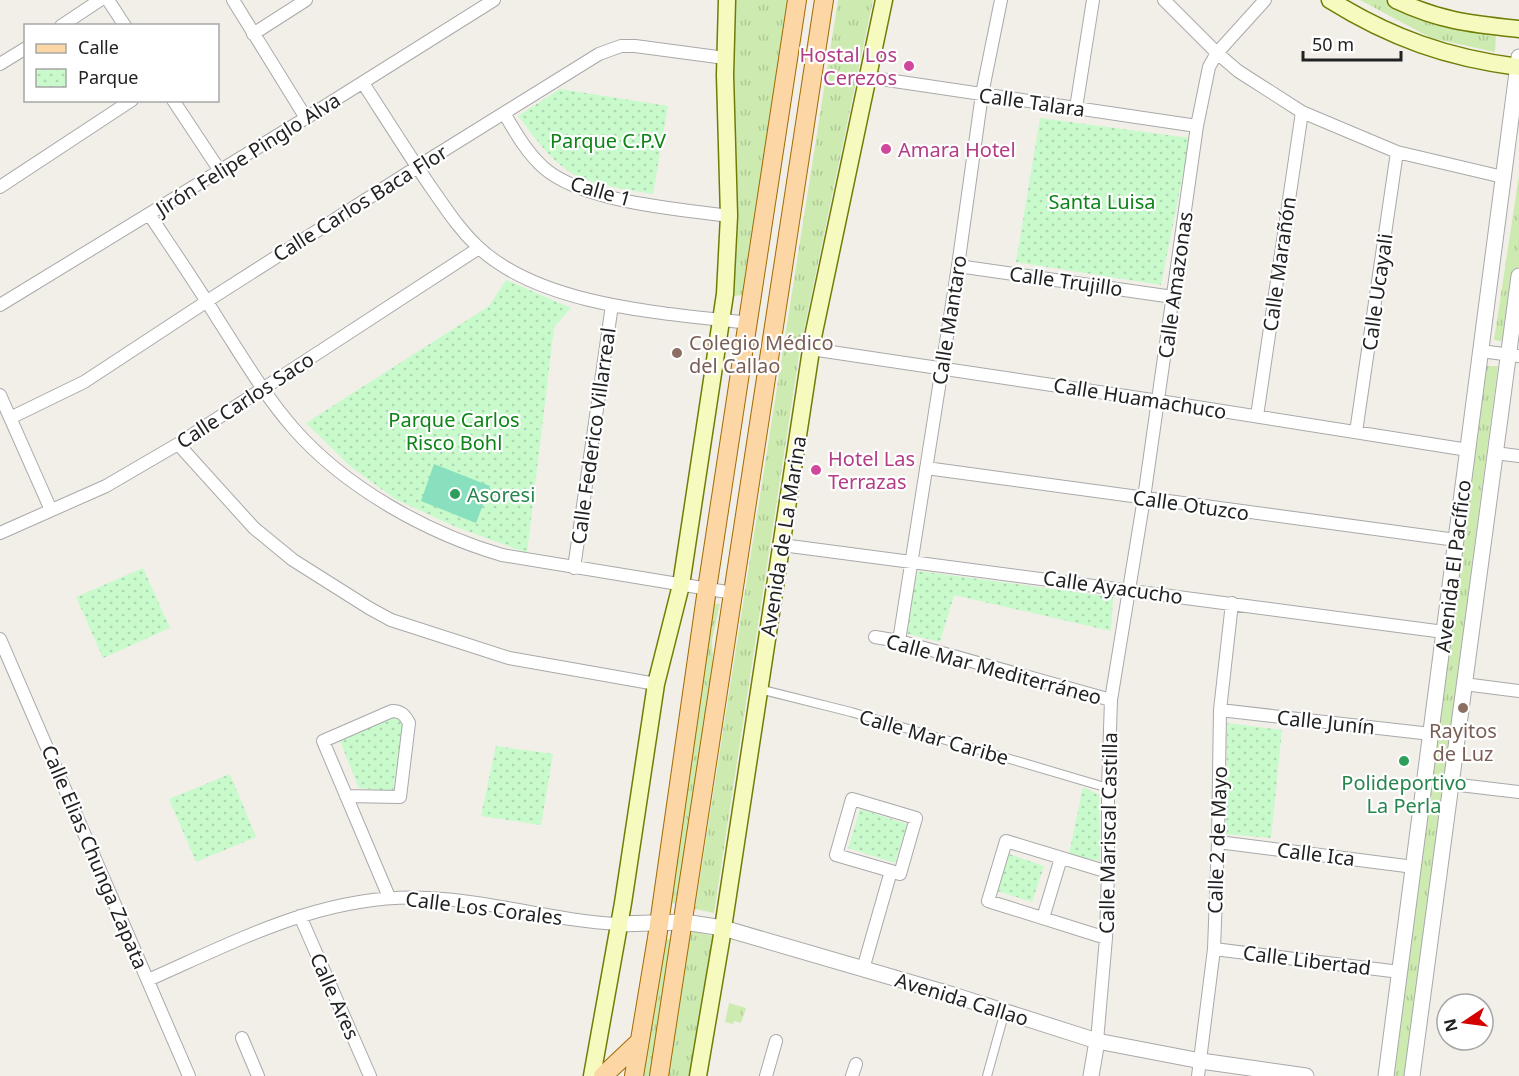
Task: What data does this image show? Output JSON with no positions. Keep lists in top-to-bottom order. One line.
{"streets":{"main road":["Avenida de La Marina"],"street":["Calle Talara","Jirón Felipe Pinglo Alva","Calle 1","Calle Carlos Baca Flor","Calle Marañón","Calle Trujillo","Calle Amazonas","Calle Ucayali","Calle Mantaro","Calle Huamachuco","Calle Carlos Saco","Calle Federico Villarreal","Calle Otuzco","Avenida El Pacífico","Calle Ayacucho","Calle Mar Mediterráneo","Calle Junín","Calle Mar Caribe","Calle Mariscal Castilla","Calle 2 de Mayo","Calle Ica","Calle Elias Chunga Zapata","Calle Los Corales","Calle Libertad","Calle Ares","Avenida Callao"]},"crossings":[["Calle Talara","Calle Amazonas"],["Calle Talara","Calle Mantaro"],["Calle Talara","Avenida de La Marina"],["Calle 1","Calle Carlos Baca Flor"],["Calle Marañón","Calle Huamachuco"],["Calle Trujillo","Calle Amazonas"],["Calle Trujillo","Calle Mantaro"],["Calle Amazonas","Calle Huamachuco"],["Calle Amazonas","Calle Otuzco"],["Calle Amazonas","Calle Ayacucho"],["Calle Amazonas","Calle Mariscal Castilla"],["Calle Ucayali","Calle Huamachuco"],["Calle Mantaro","Calle Huamachuco"],["Calle Mantaro","Calle Otuzco"],["Calle Mantaro","Calle Ayacucho"],["Calle Mantaro","Calle Mar Mediterráneo"],["Calle Huamachuco","Avenida de La Marina"],["Calle Huamachuco","Avenida El Pacífico"],["Calle Otuzco","Avenida El Pacífico"],["Avenida de La Marina","Calle Ayacucho"],["Avenida de La Marina","Calle Mar Caribe"],["Avenida de La Marina","Avenida Callao"],["Avenida El Pacífico","Calle Ayacucho"],["Avenida El Pacífico","Calle Junín"],["Avenida El Pacífico","Calle Ica"],["Avenida El Pacífico","Calle Libertad"],["Calle Ayacucho","Calle Mariscal Castilla"],["Calle Ayacucho","Calle 2 de Mayo"],["Calle Mar Mediterráneo","Calle Mariscal Castilla"],["Calle Junín","Calle 2 de Mayo"],["Calle Mar Caribe","Calle Mariscal Castilla"],["Calle Mariscal Castilla","Avenida Callao"],["Calle 2 de Mayo","Calle Ica"],["Calle 2 de Mayo","Calle Libertad"],["Calle 2 de Mayo","Avenida Callao"],["Calle Elias Chunga Zapata","Calle Los Corales"],["Calle Los Corales","Calle Ares"],["Calle Los Corales","Avenida Callao"]],"parks":["Parque C.P.V","Santa Luisa","Parque Carlos Risco Bohl"],"places":["Hostal Los Cerezos","Amara Hotel","Colegio Médico del Callao","Hotel Las Terrazas","Asoresi","Rayitos de Luz","Polideportivo La Perla"],"legend":["Calle","Parque"],"scale_bar":"50 m","north":"left"}
